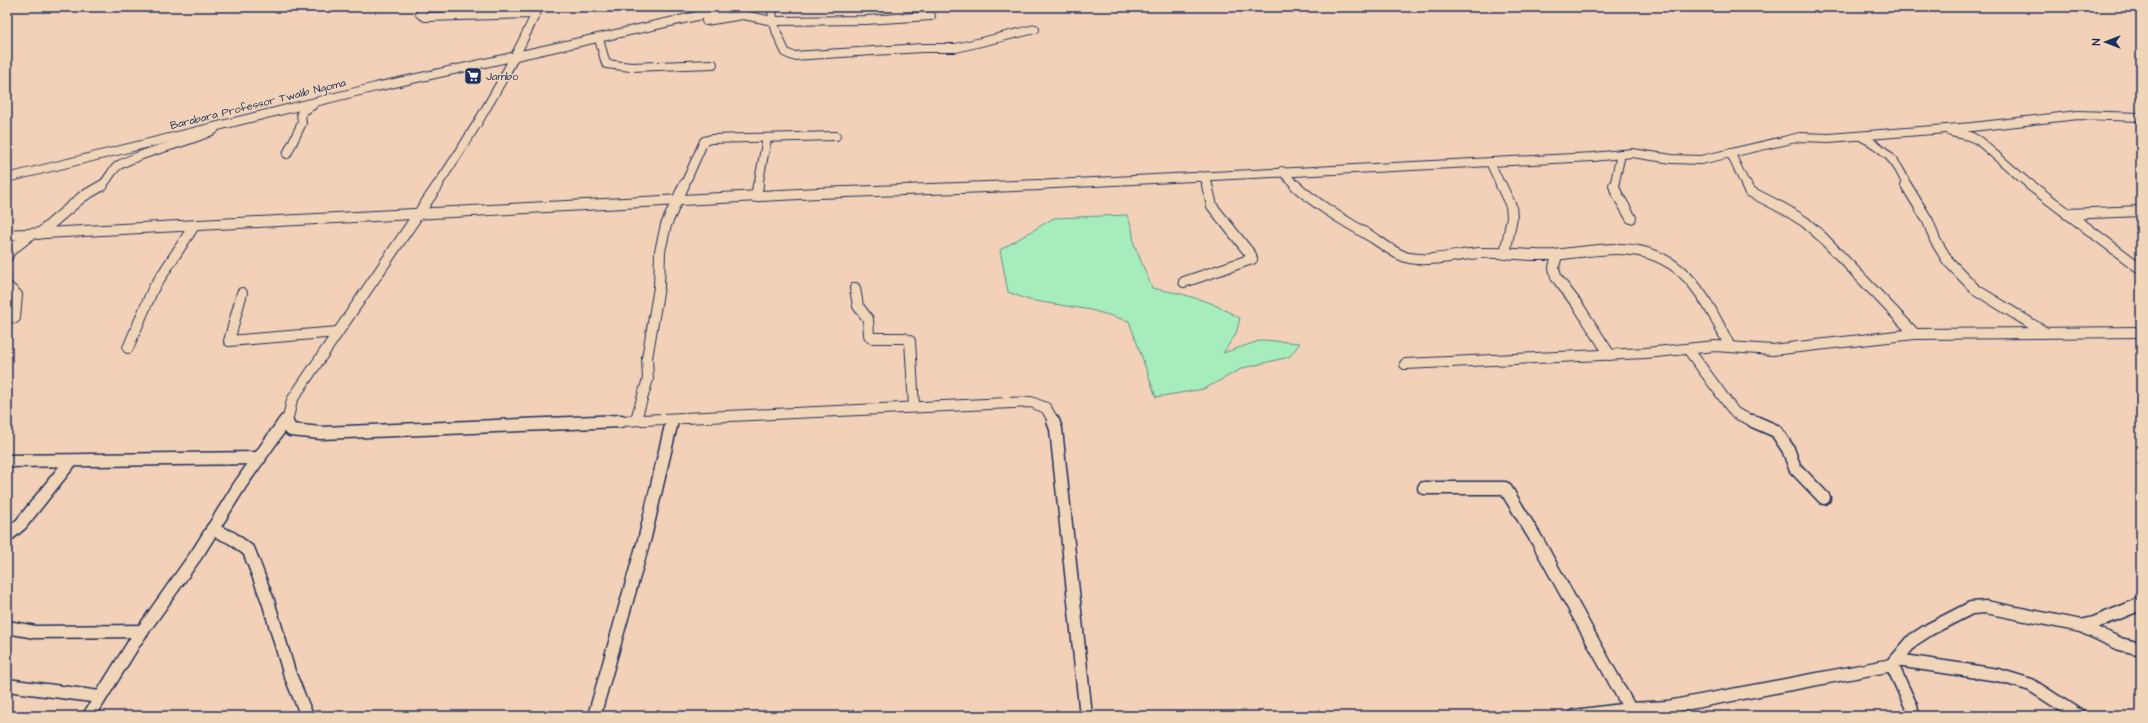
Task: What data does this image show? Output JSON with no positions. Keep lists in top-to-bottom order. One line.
{"streets":{"street":["Barabara Professor Twalib Ngoma"]},"places":{"supermarket":["Jambo"]},"north":"left"}
